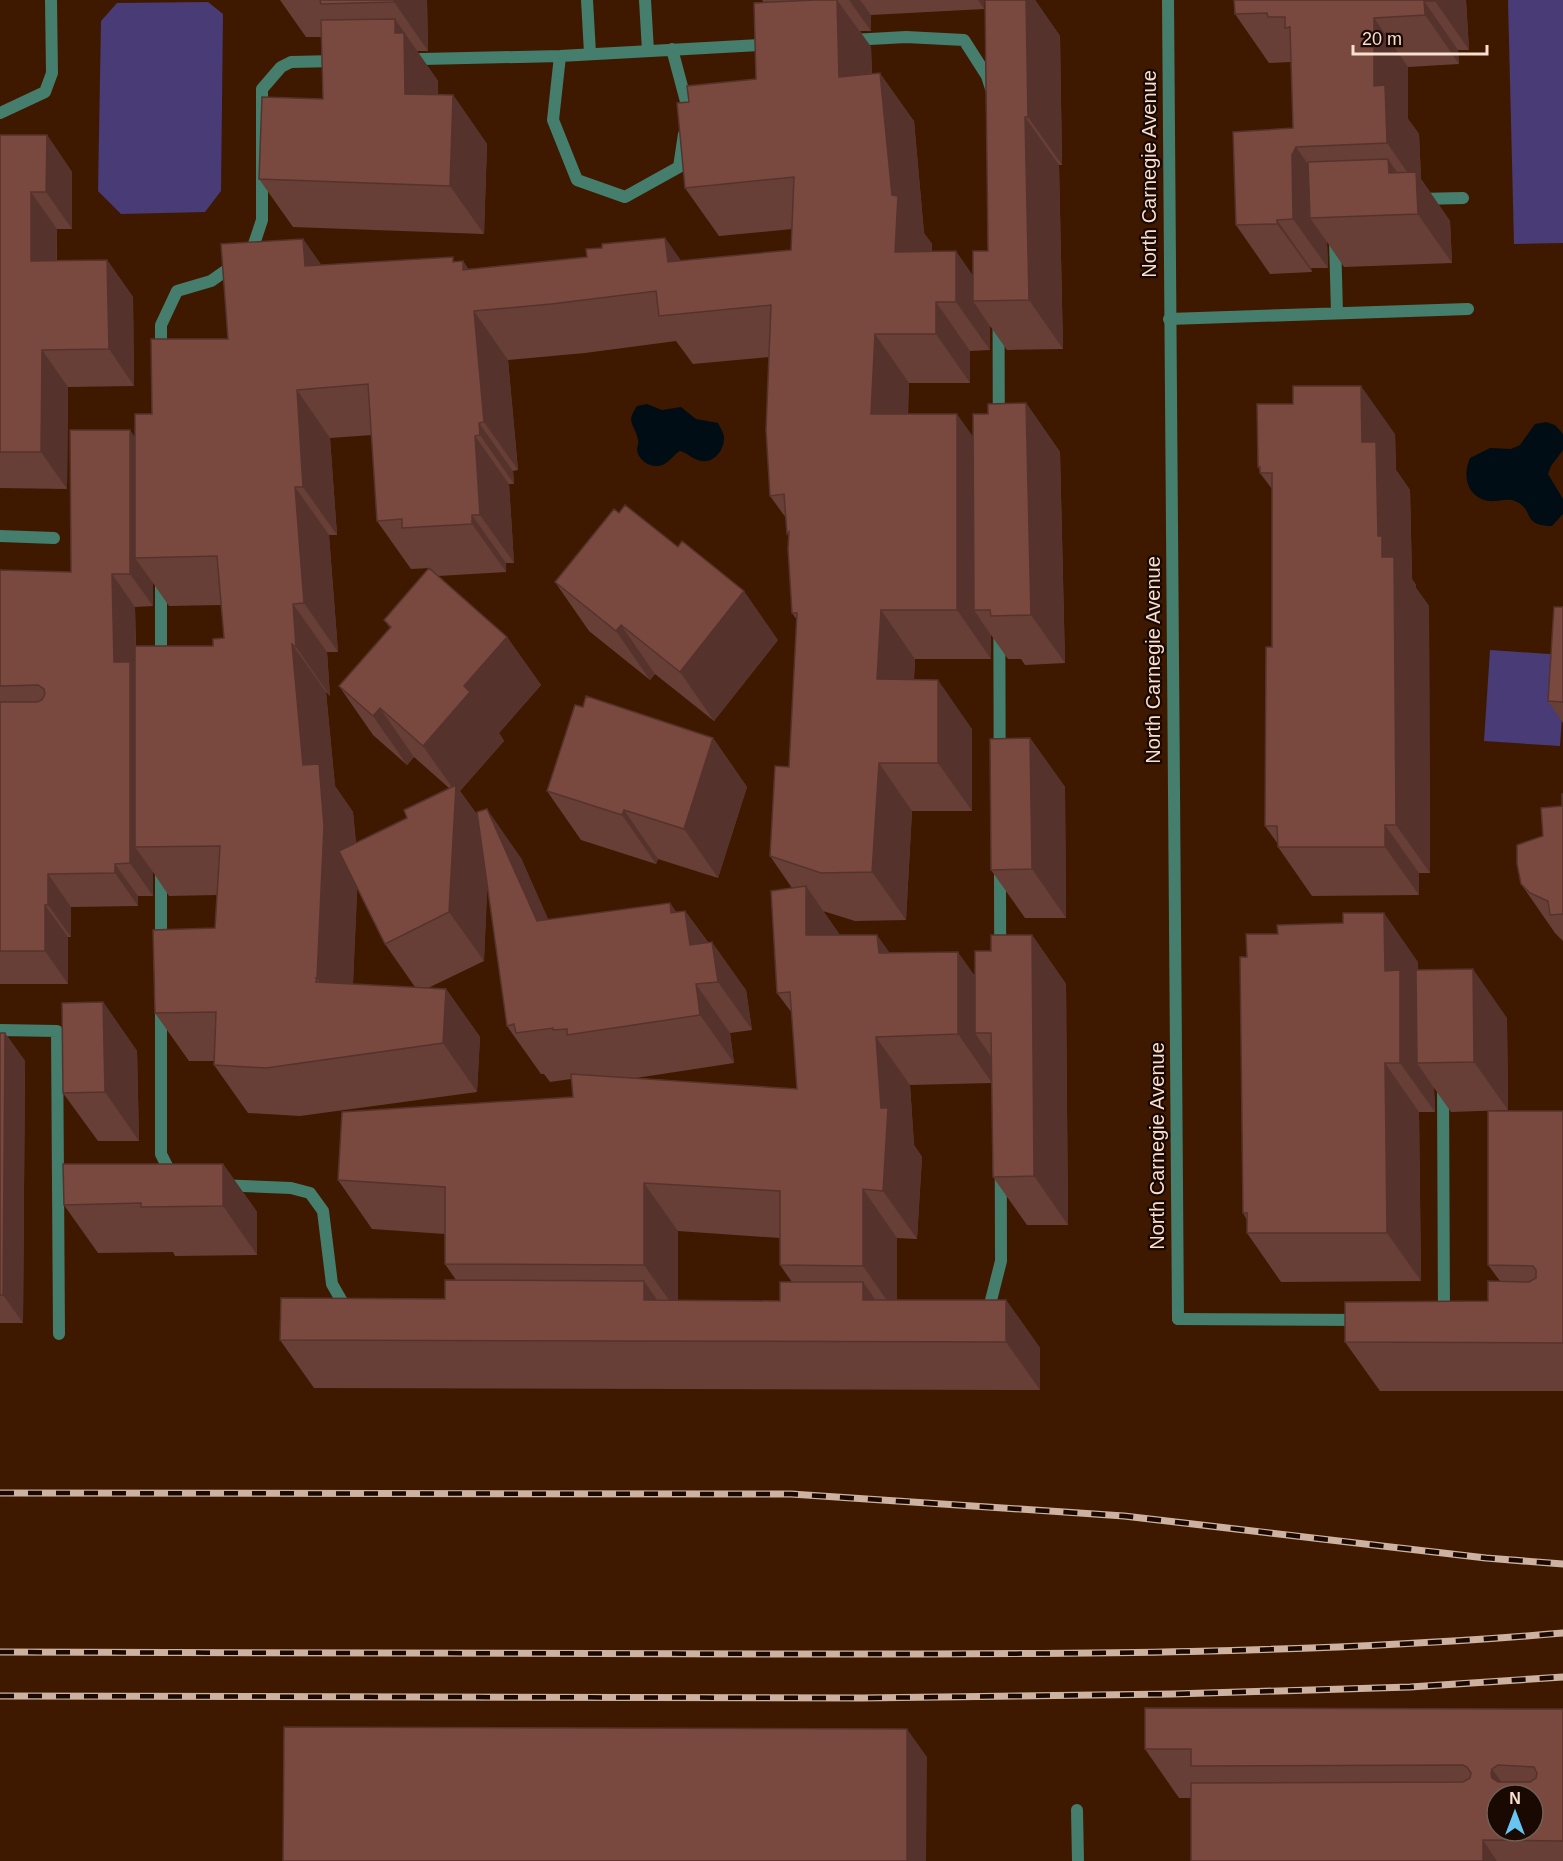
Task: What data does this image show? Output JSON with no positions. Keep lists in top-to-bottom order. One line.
{"streets":{"street":["North Carnegie Avenue"]},"scale_bar":"20 m","north":"top"}
